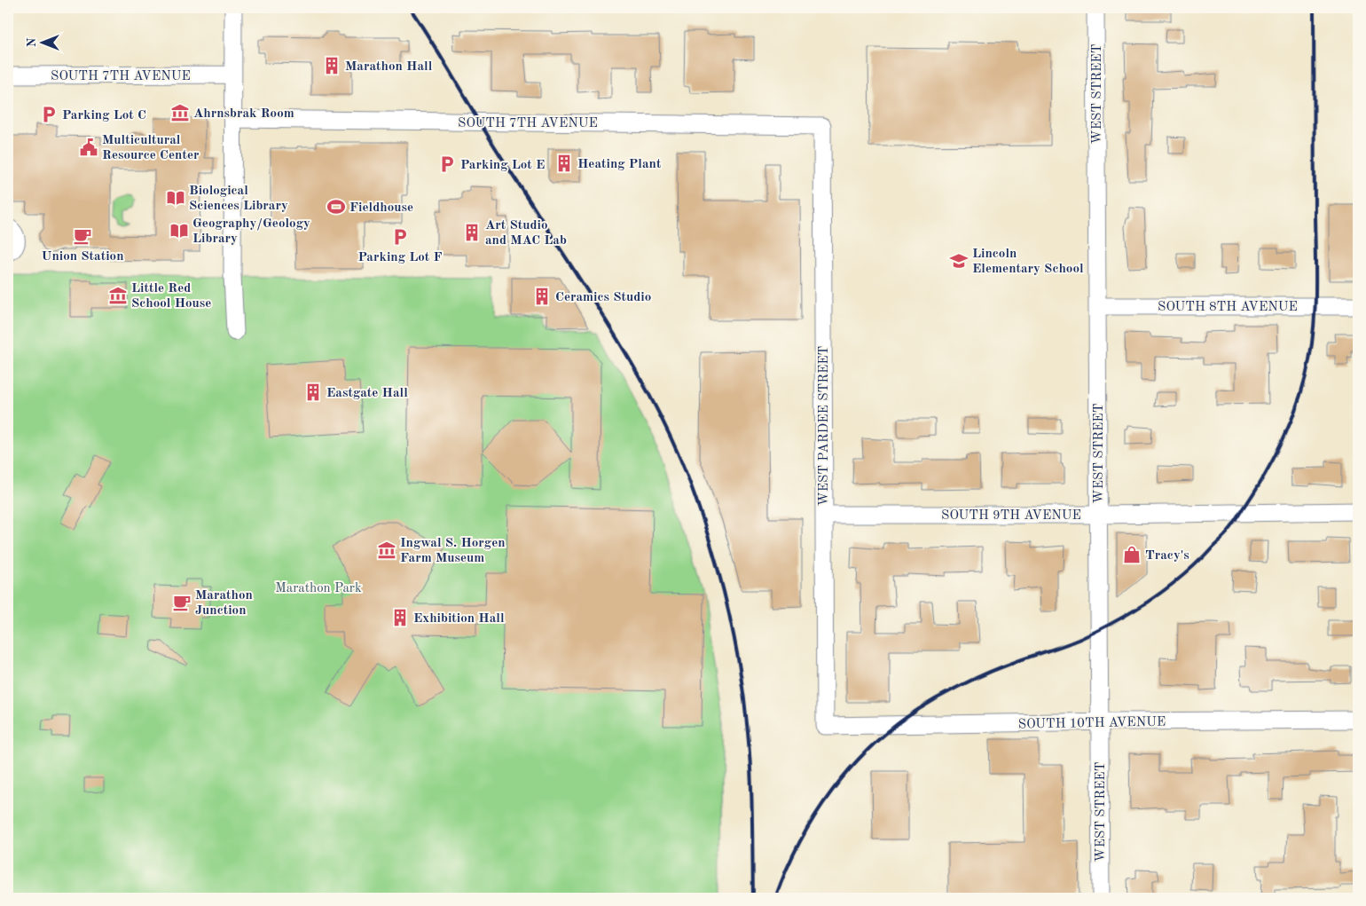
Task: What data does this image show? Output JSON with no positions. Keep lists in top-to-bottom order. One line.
{"streets":{"street":["SOUTH 7TH AVENUE","WEST STREET","SOUTH 8TH AVENUE","WEST PARDEE STREET","SOUTH 9TH AVENUE","SOUTH 10TH AVENUE"]},"crossings":[["SOUTH 7TH AVENUE","WEST PARDEE STREET"],["WEST STREET","SOUTH 8TH AVENUE"],["WEST STREET","SOUTH 9TH AVENUE"],["WEST STREET","SOUTH 10TH AVENUE"],["WEST PARDEE STREET","SOUTH 9TH AVENUE"],["WEST PARDEE STREET","SOUTH 10TH AVENUE"]],"parks":["Marathon Park"],"places":{"building":["Marathon Hall","Heating Plant","Art Studio and MAC Lab","Ceramics Studio","Eastgate Hall","Exhibition Hall"],"museum":["Ahrnsbrak Room","Little Red School House","Ingwal S. Horgen Farm Museum"],"parking":["Parking Lot C","Parking Lot E","Parking Lot F"],"public building":["Multicultural Resource Center"],"library":["Biological Sciences Library","Geography/Geology Library"],"sports":["Fieldhouse"],"cafe":["Union Station","Marathon Junction"],"school or university":["Lincoln Elementary School"],"shop":["Tracy's"]},"north":"left"}
